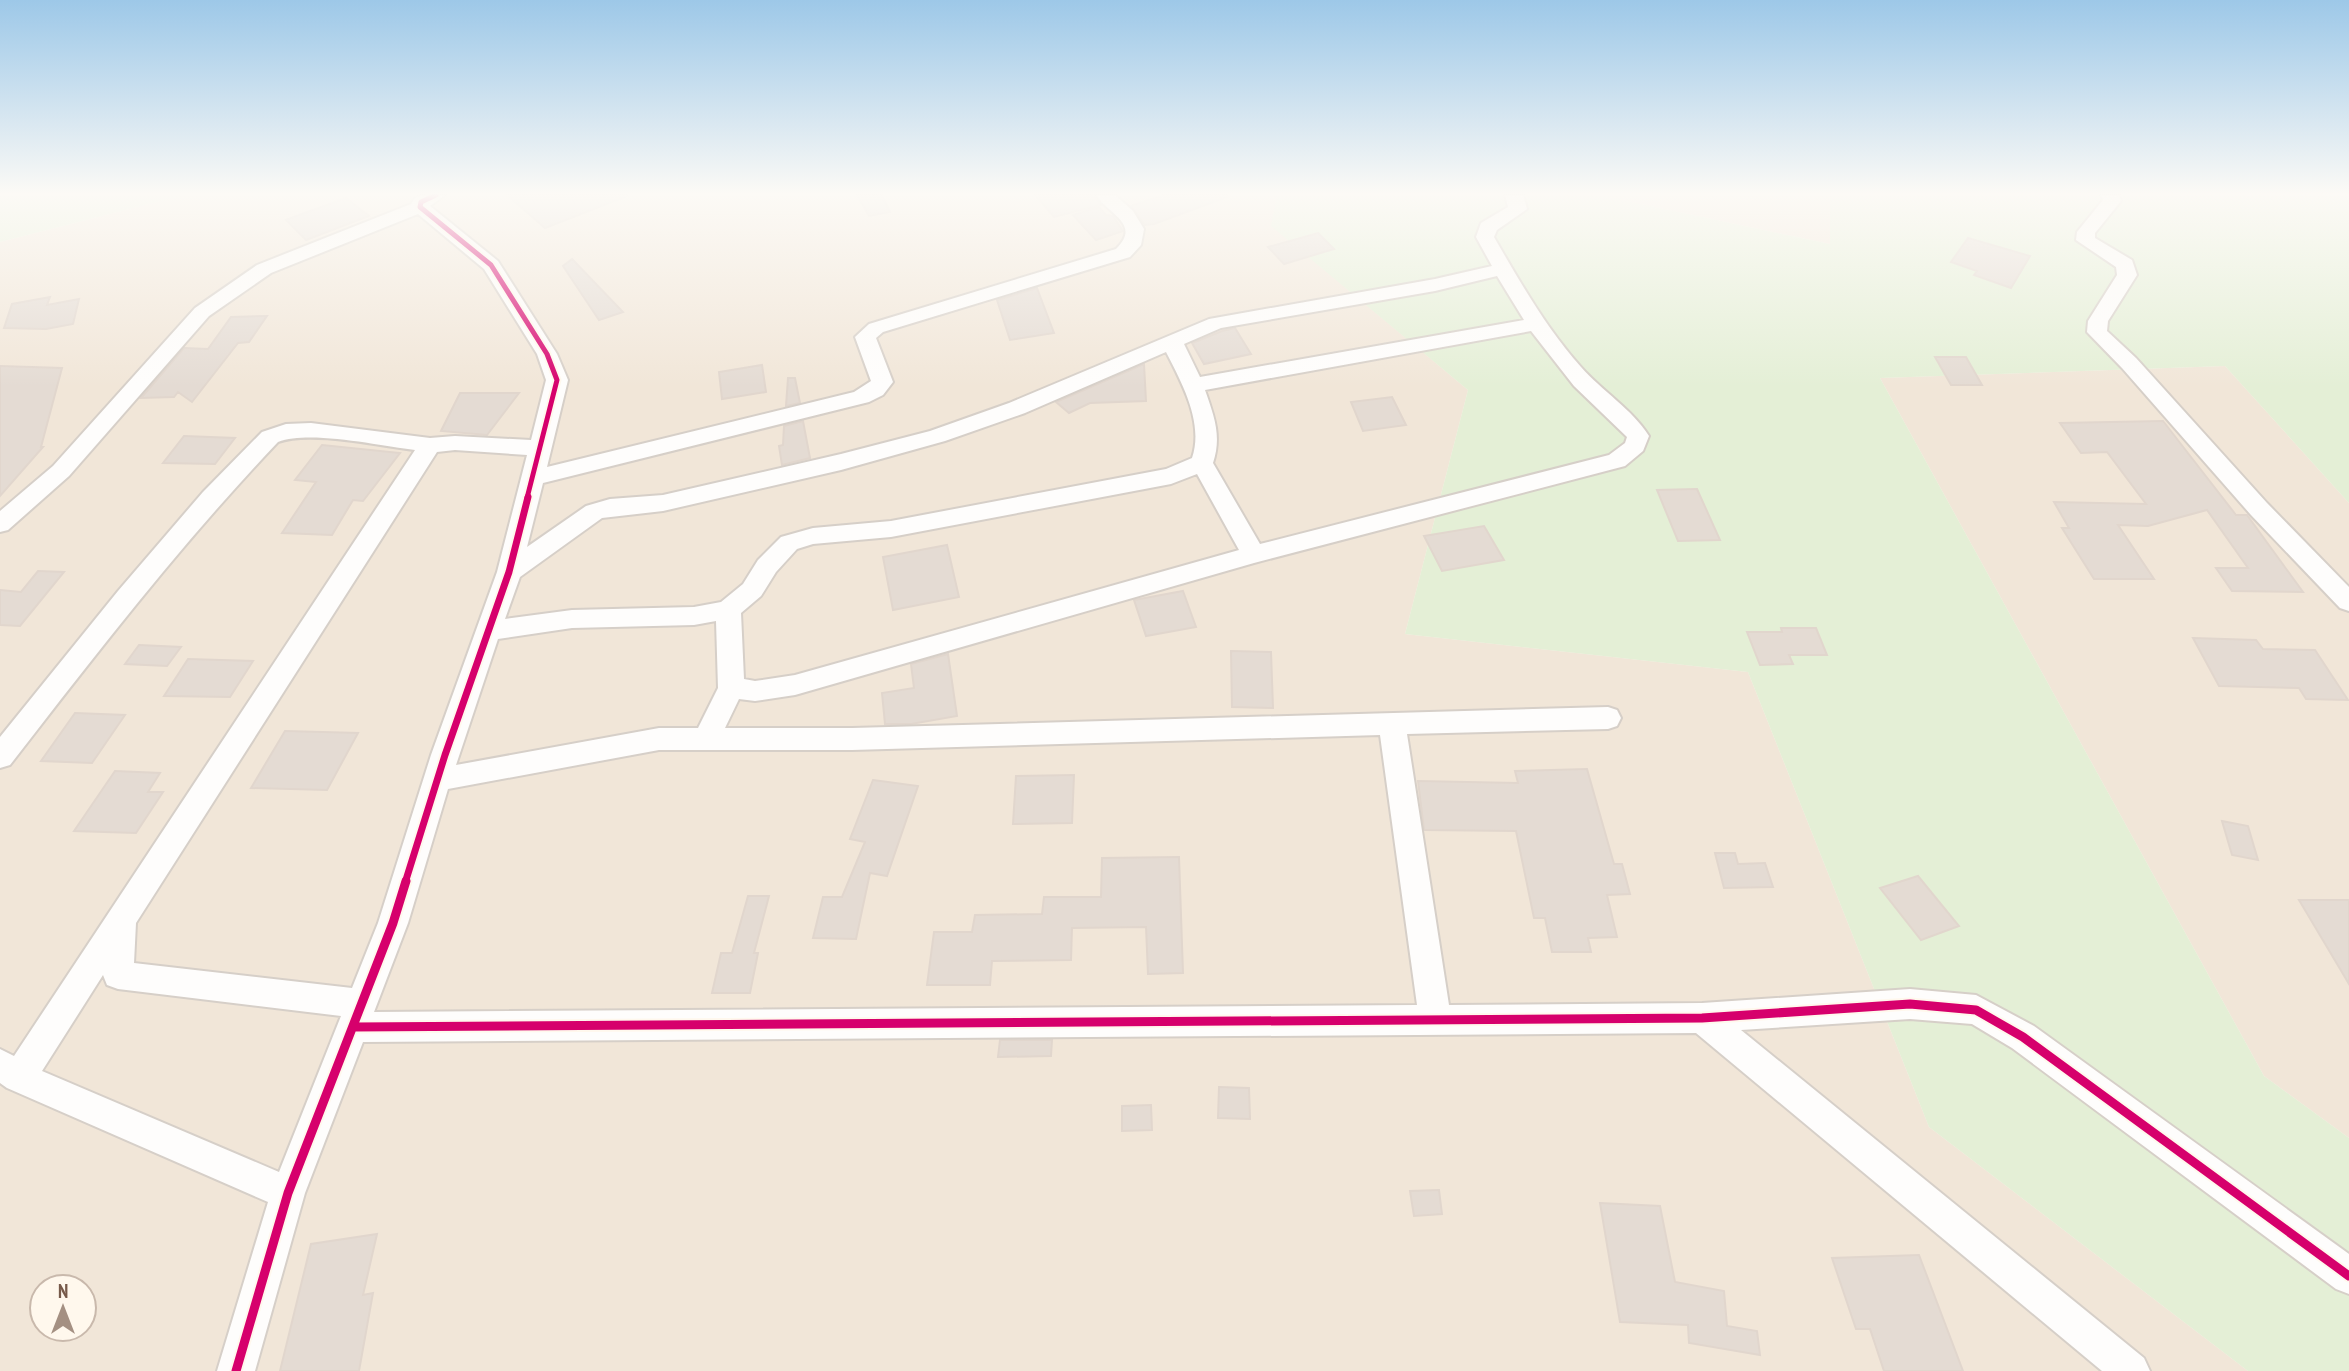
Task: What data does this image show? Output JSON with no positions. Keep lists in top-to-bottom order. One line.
{"north":"top"}
